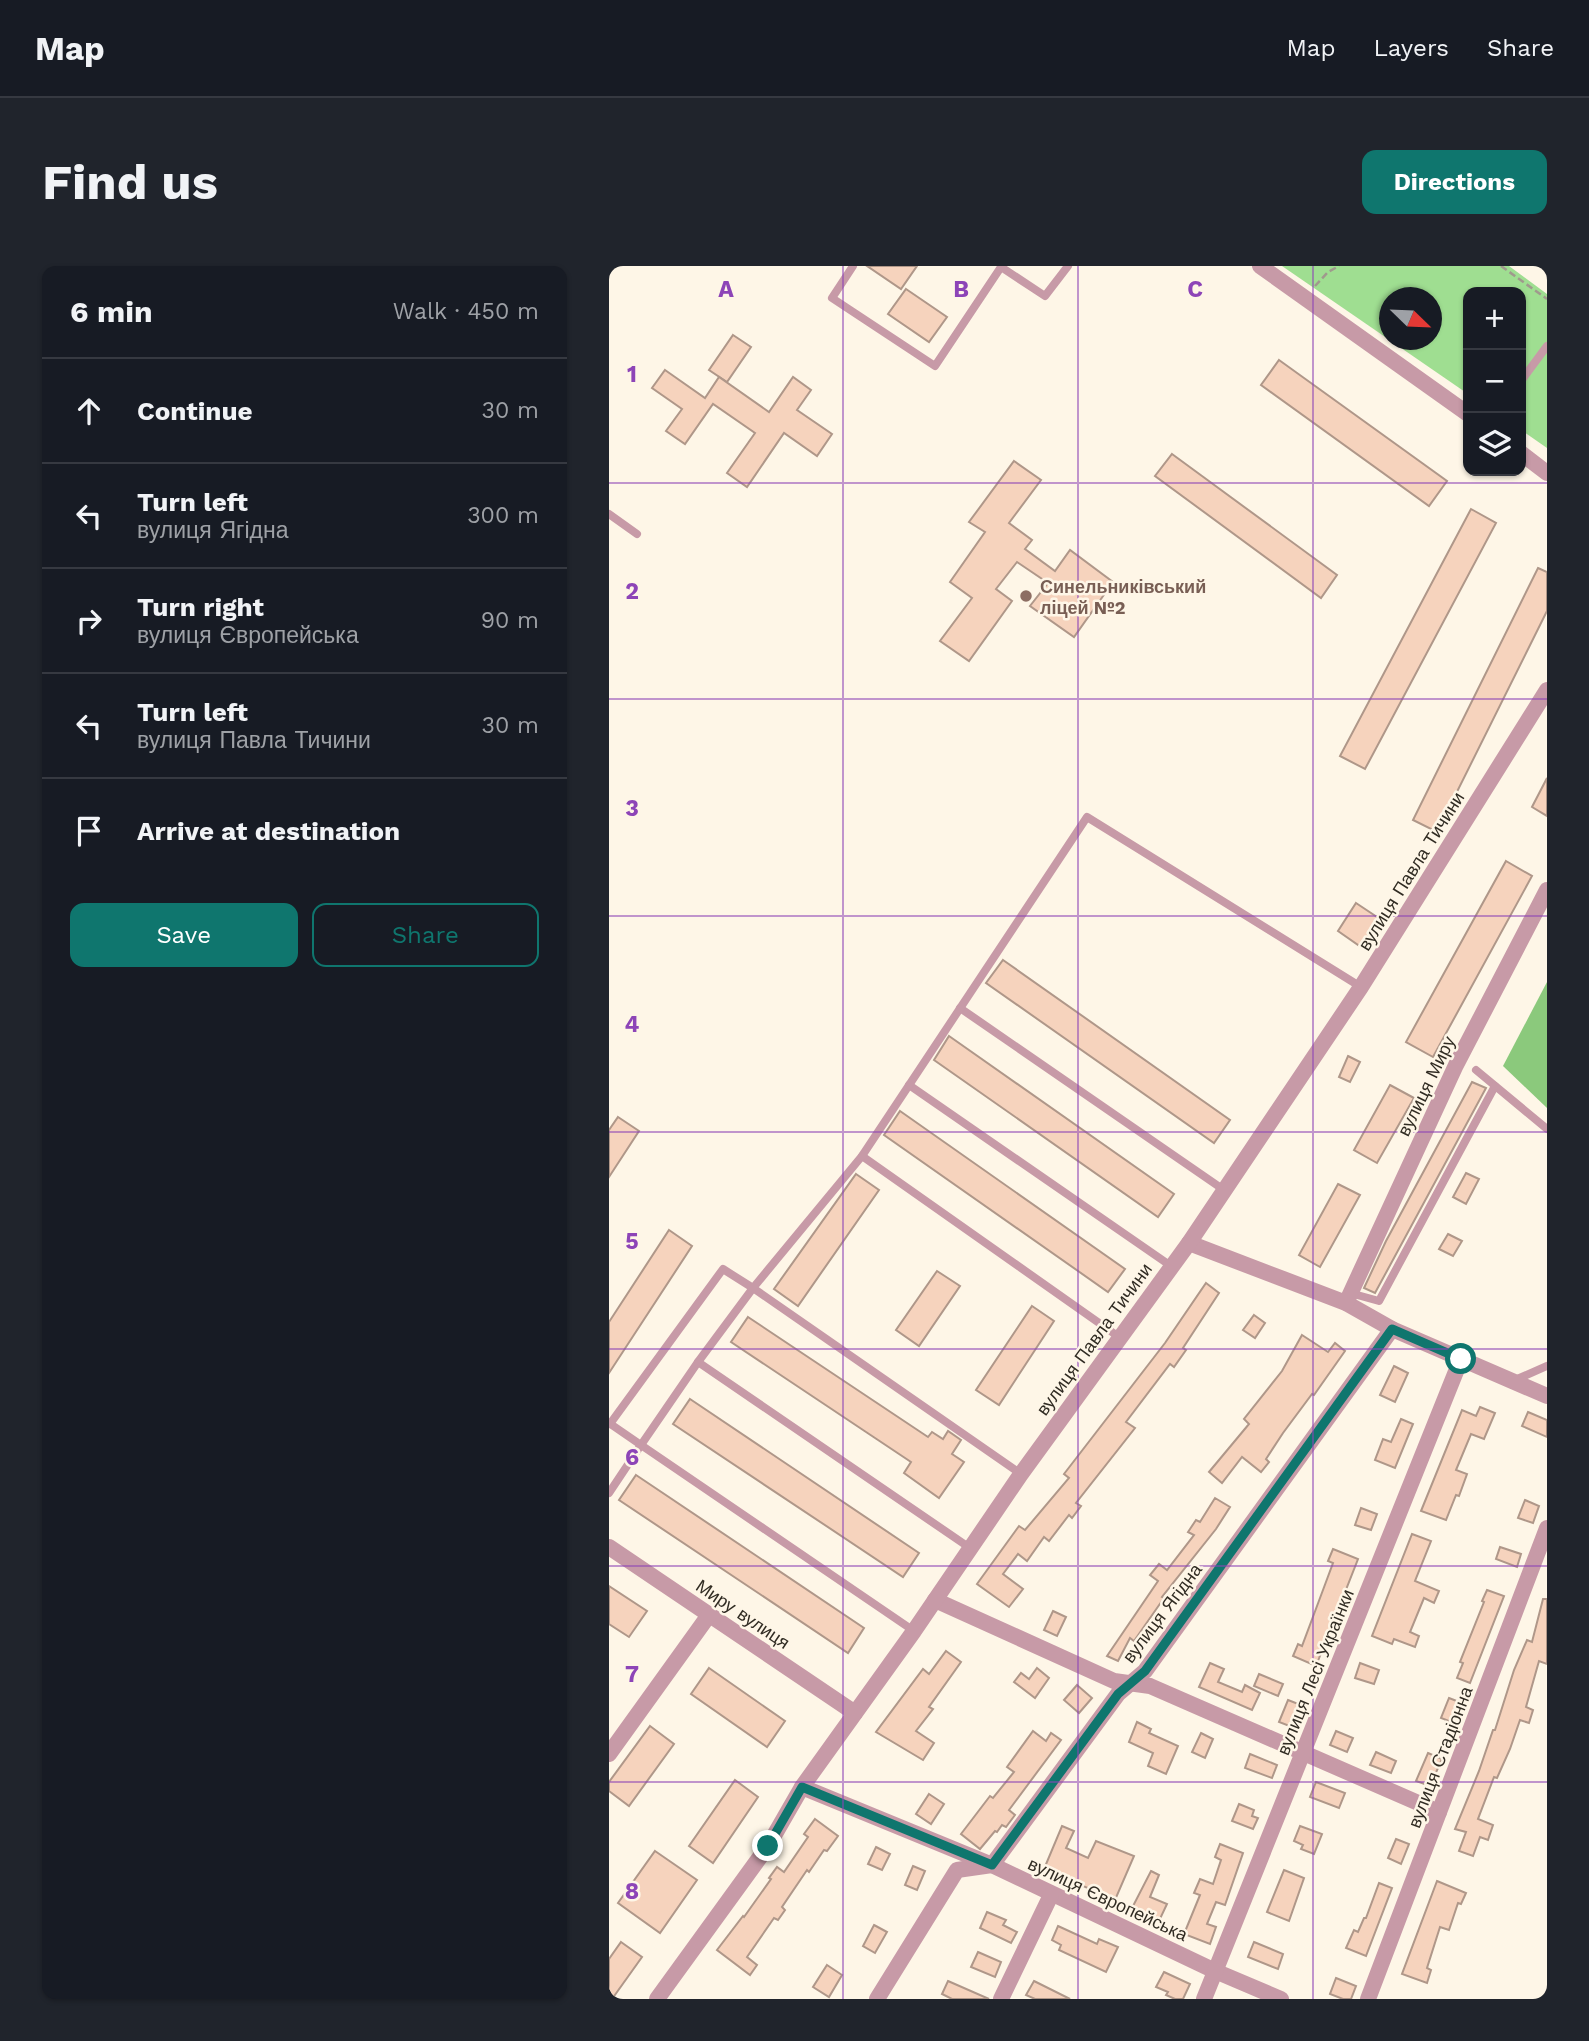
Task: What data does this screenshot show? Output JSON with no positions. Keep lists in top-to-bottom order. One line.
{"streets":{"street":["вулиця Павла Тичини","вулиця Миру","вулиця Ягідна","Миру вулиця","вулиця Лесі Українки","вулиця Стадіонна","вулиця Європейська"]},"crossings":[["вулиця Павла Тичини","Миру вулиця"],["вулиця Павла Тичини","вулиця Європейська"],["вулиця Ягідна","вулиця Європейська"],["вулиця Лесі Українки","вулиця Європейська"]],"places":["Синельниківський ліцей №2"],"north":"bottom right","page":{"header":"Map","nav":["Map","Layers","Share"],"buttons":["Directions",["Save","Share"]],"title":"Find us","heading":["6 min","Walk · 450 m"],"map_buttons":["+","−"],"list":[["Continue","30 m"],["Turn left","вулиця Ягідна","300 m"],["Turn right","вулиця Європейська","90 m"],["Turn left","вулиця Павла Тичини","30 m"],"Arrive at destination"]},"grid":{"columns":["A","B","C"],"rows":["1","2","3","4","5","6","7","8"]}}
